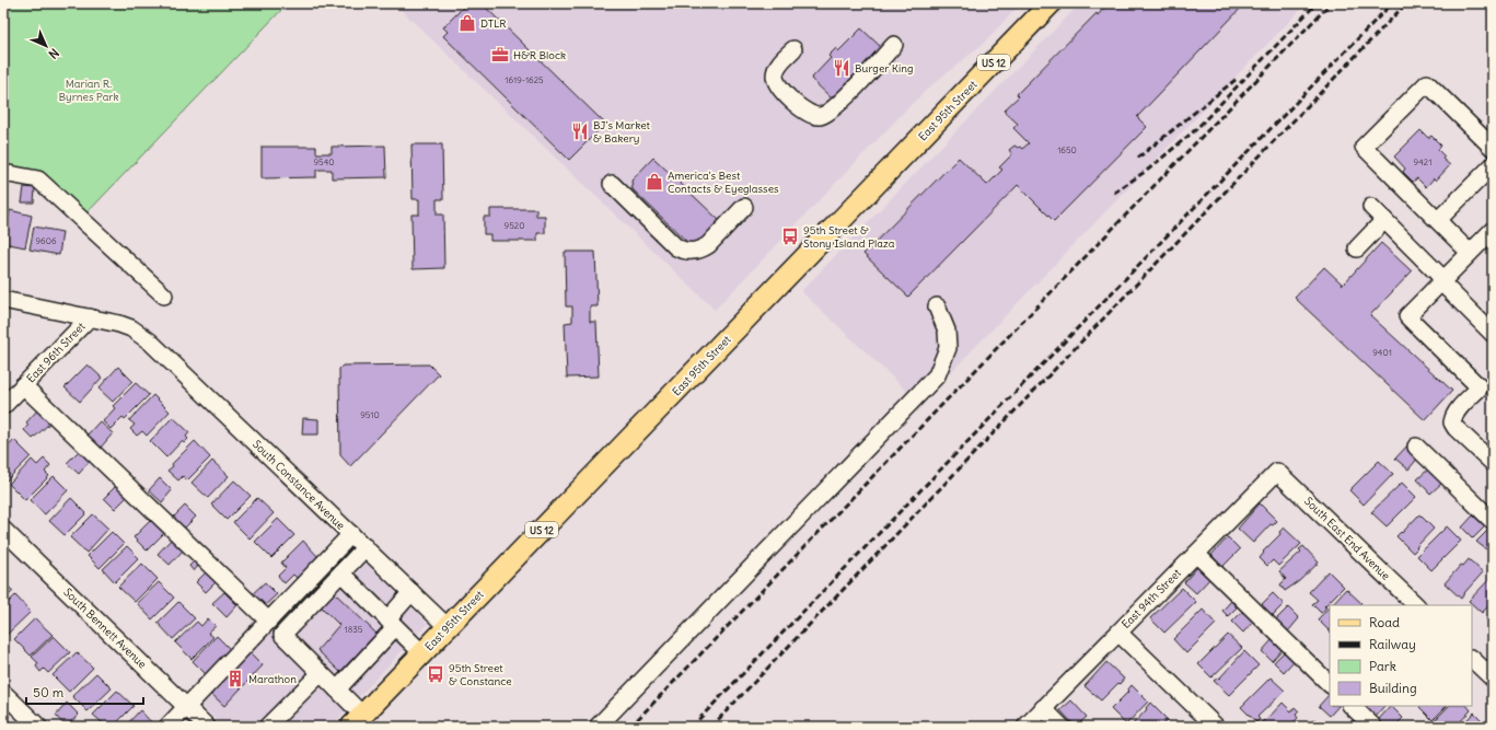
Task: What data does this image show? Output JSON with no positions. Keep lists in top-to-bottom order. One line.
{"streets":{"main road":["US 12","East 95th Street"],"street":["East 96th Street","South Constance Avenue","South East End Avenue","East 94th Street","South Bennett Avenue"]},"crossings":[["East 95th Street","South Constance Avenue"],["East 96th Street","South Constance Avenue"],["South East End Avenue","East 94th Street"]],"parks":["Marian R. Byrnes Park"],"places":{"shop":["DTLR","America's Best Contacts & Eyeglasses"],"office":["H&R Block"],"restaurant":["Burger King","BJ's Market & Bakery"],"bus stop":["95th Street & Stony Island Plaza","95th Street & Constance"],"building":["Marathon"]},"house_numbers":["1619-1625","1650","9540","9421","9520","9606","9401","9510","1835"],"legend":["Road","Railway","Park","Building"],"scale_bar":"50 m","north":"bottom right"}
